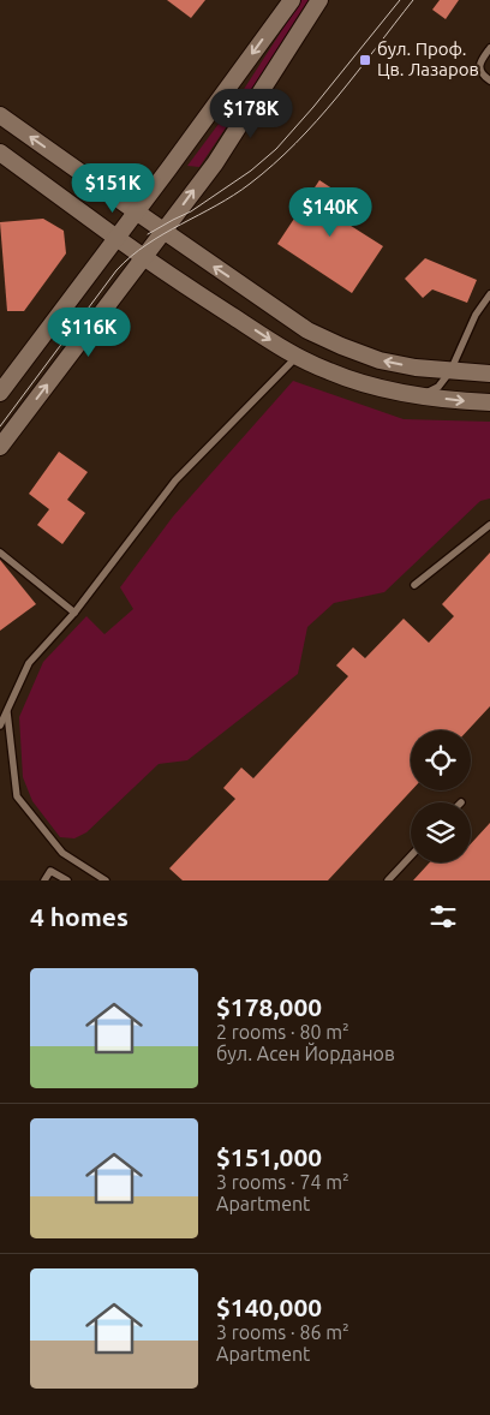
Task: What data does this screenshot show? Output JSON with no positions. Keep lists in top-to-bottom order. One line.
{"places":{"transit":["бул. Проф. Цв. Лазаров"]},"page":{"price":["$178K","$151K","$140K","$116K"],"heading":"4 homes","list":[{"name":"$178,000","note":"2 rooms · 80 m² · бул. Асен Йорданов"},{"name":"$151,000","note":"3 rooms · 74 m² · Apartment"},{"name":"$140,000","note":"3 rooms · 86 m² · Apartment"}]}}
